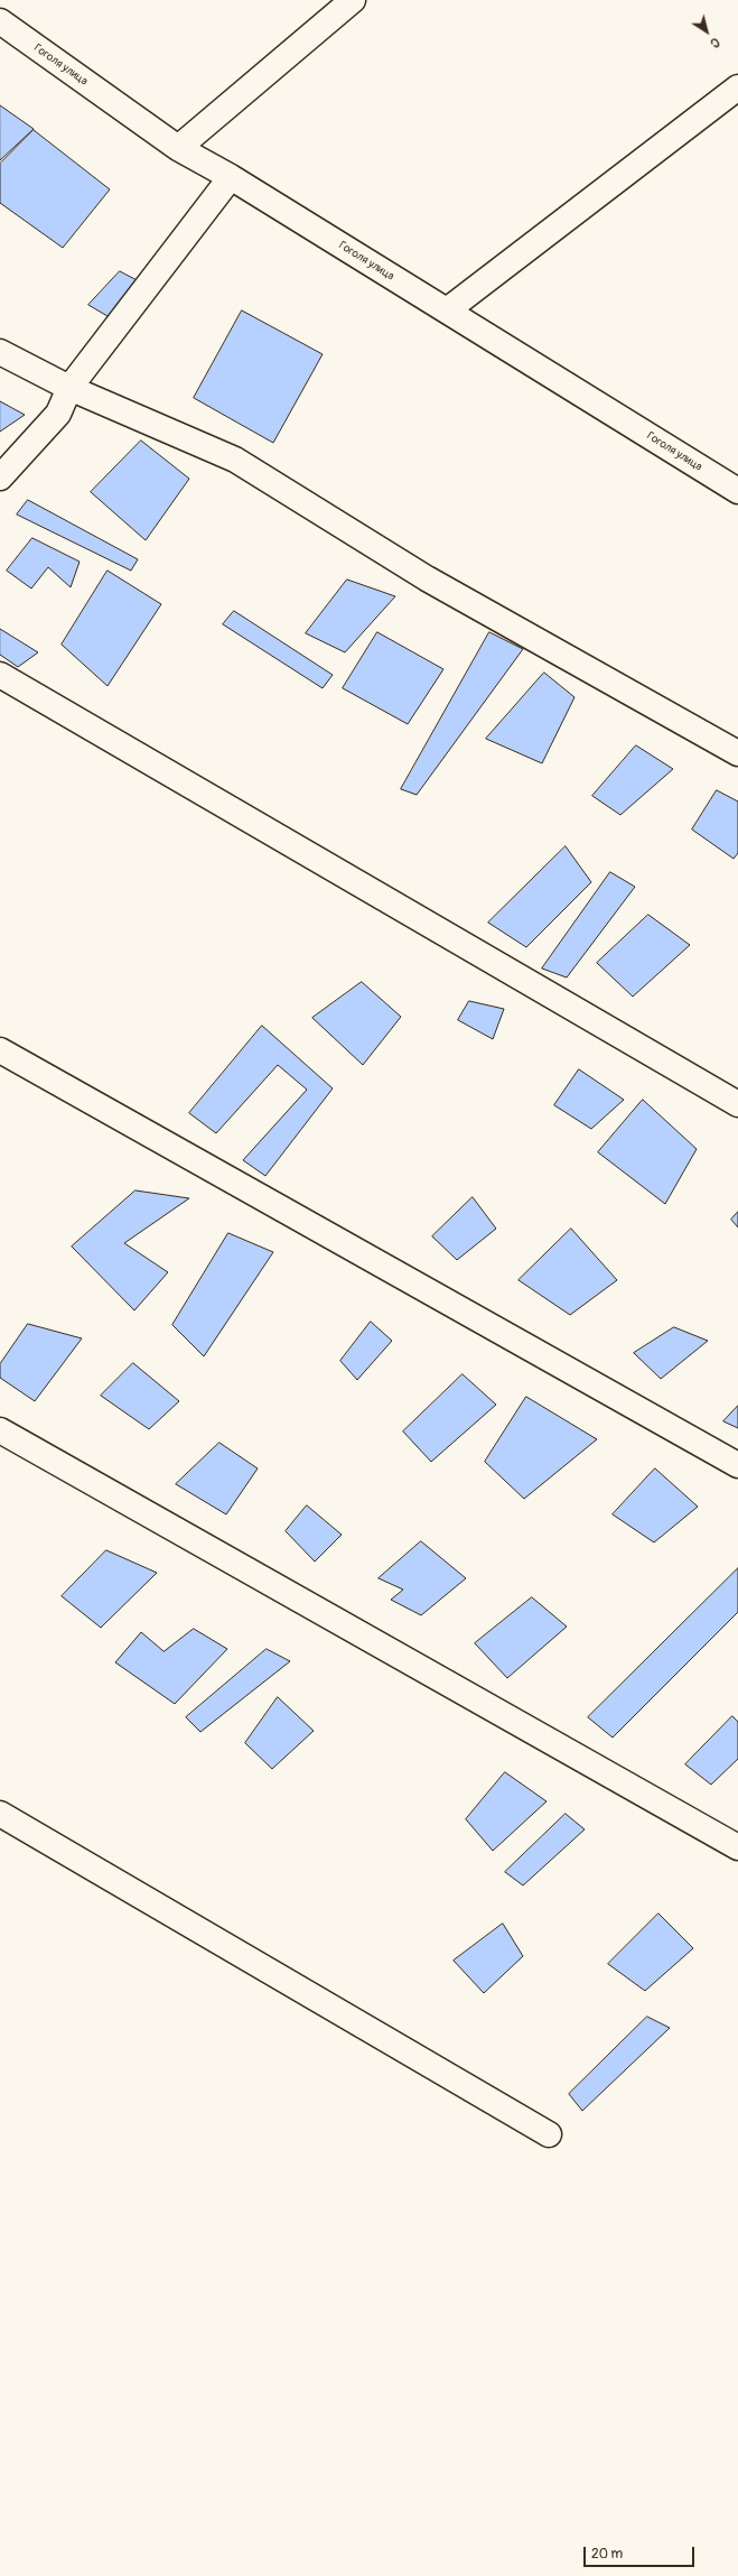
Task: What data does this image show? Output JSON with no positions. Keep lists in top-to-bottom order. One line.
{"streets":{"street":["Гоголя улица"]},"scale_bar":"20 m","north":"bottom right"}
